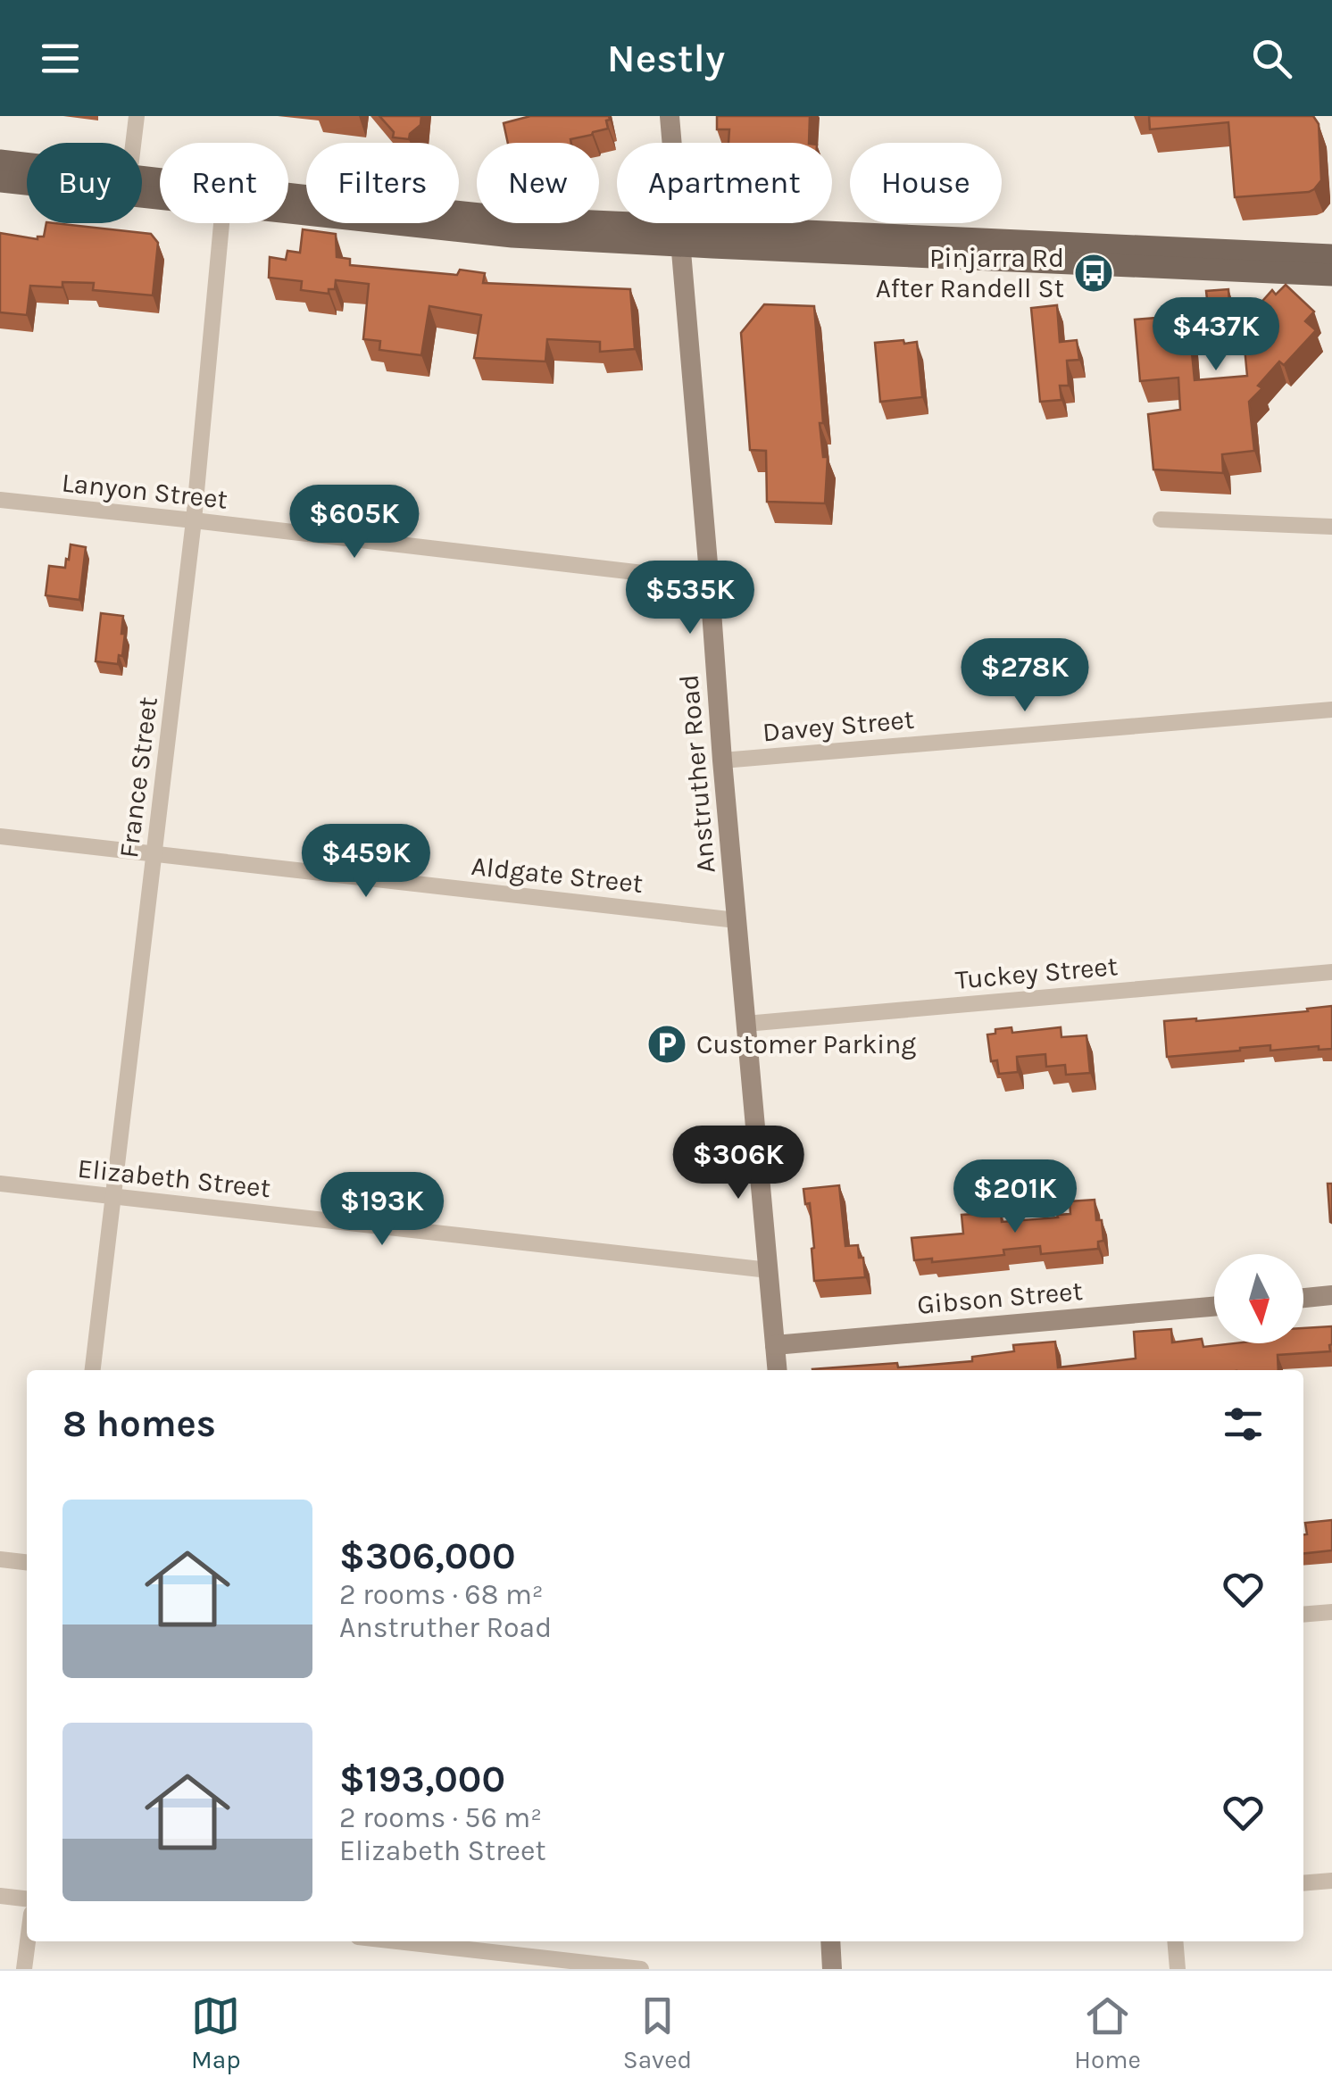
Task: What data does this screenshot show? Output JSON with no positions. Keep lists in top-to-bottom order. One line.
{"streets":{"main road":["Anstruther Road","Gibson Street"],"street":["Lanyon Street","Davey Street","France Street","Aldgate Street","Tuckey Street","Elizabeth Street"]},"crossings":[["Lanyon Street","Anstruther Road"],["Lanyon Street","France Street"],["Davey Street","Anstruther Road"],["Anstruther Road","Aldgate Street"],["Anstruther Road","Tuckey Street"],["Anstruther Road","Elizabeth Street"],["Anstruther Road","Gibson Street"],["France Street","Aldgate Street"],["France Street","Elizabeth Street"]],"places":{"bus stop":["Pinjarra Rd After Randell St"],"parking":["Customer Parking"]},"north":"bottom","page":{"header":"Nestly","chip":["Buy","Rent","Filters","New","Apartment","House"],"price":["$437K","$605K","$535K","$278K","$459K","$306K","$201K","$193K"],"heading":"8 homes","list":[{"name":"$306,000","note":"2 rooms · 68 m² · Anstruther Road"},{"name":"$193,000","note":"2 rooms · 56 m² · Elizabeth Street"}],"tabs":["Map","Saved","Home"]}}
